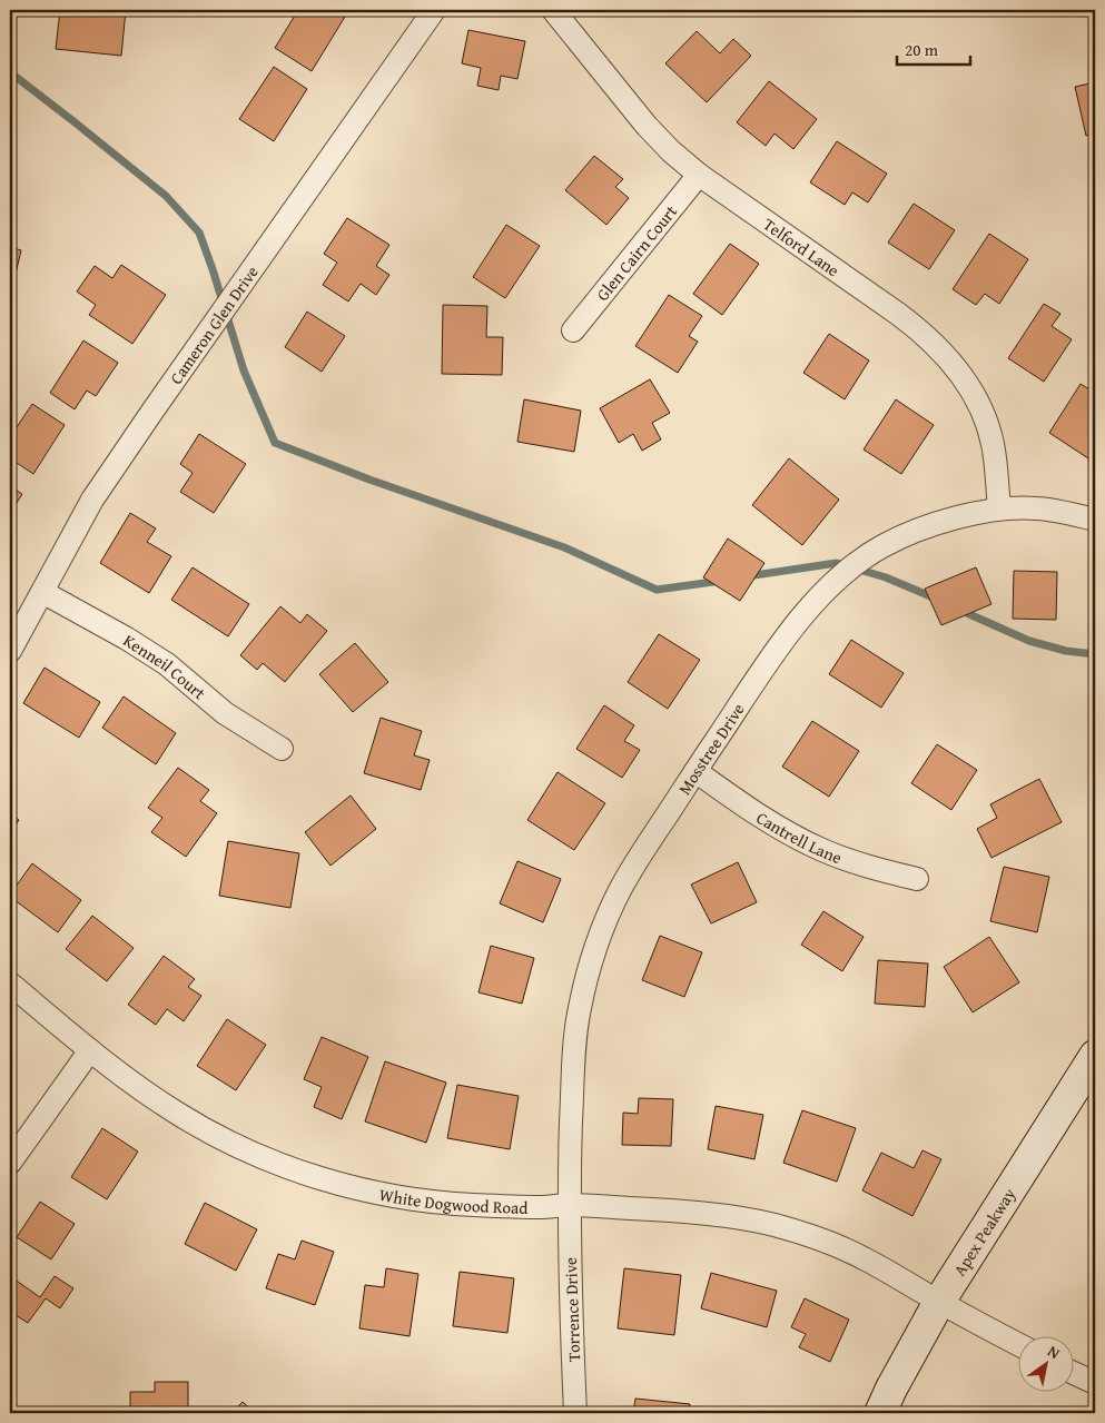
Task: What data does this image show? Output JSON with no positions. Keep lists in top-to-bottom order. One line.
{"streets":{"main road":["Apex Peakway"],"street":["Telford Lane","Glen Cairn Court","Cameron Glen Drive","Kenneil Court","Mosstree Drive","Cantrell Lane","White Dogwood Road","Torrence Drive"]},"crossings":[["Telford Lane","Glen Cairn Court"],["Telford Lane","Mosstree Drive"],["Cameron Glen Drive","Kenneil Court"],["Mosstree Drive","Cantrell Lane"],["Mosstree Drive","White Dogwood Road"],["Mosstree Drive","Torrence Drive"],["White Dogwood Road","Apex Peakway"],["White Dogwood Road","Torrence Drive"]],"scale_bar":"20 m","north":"top right"}
